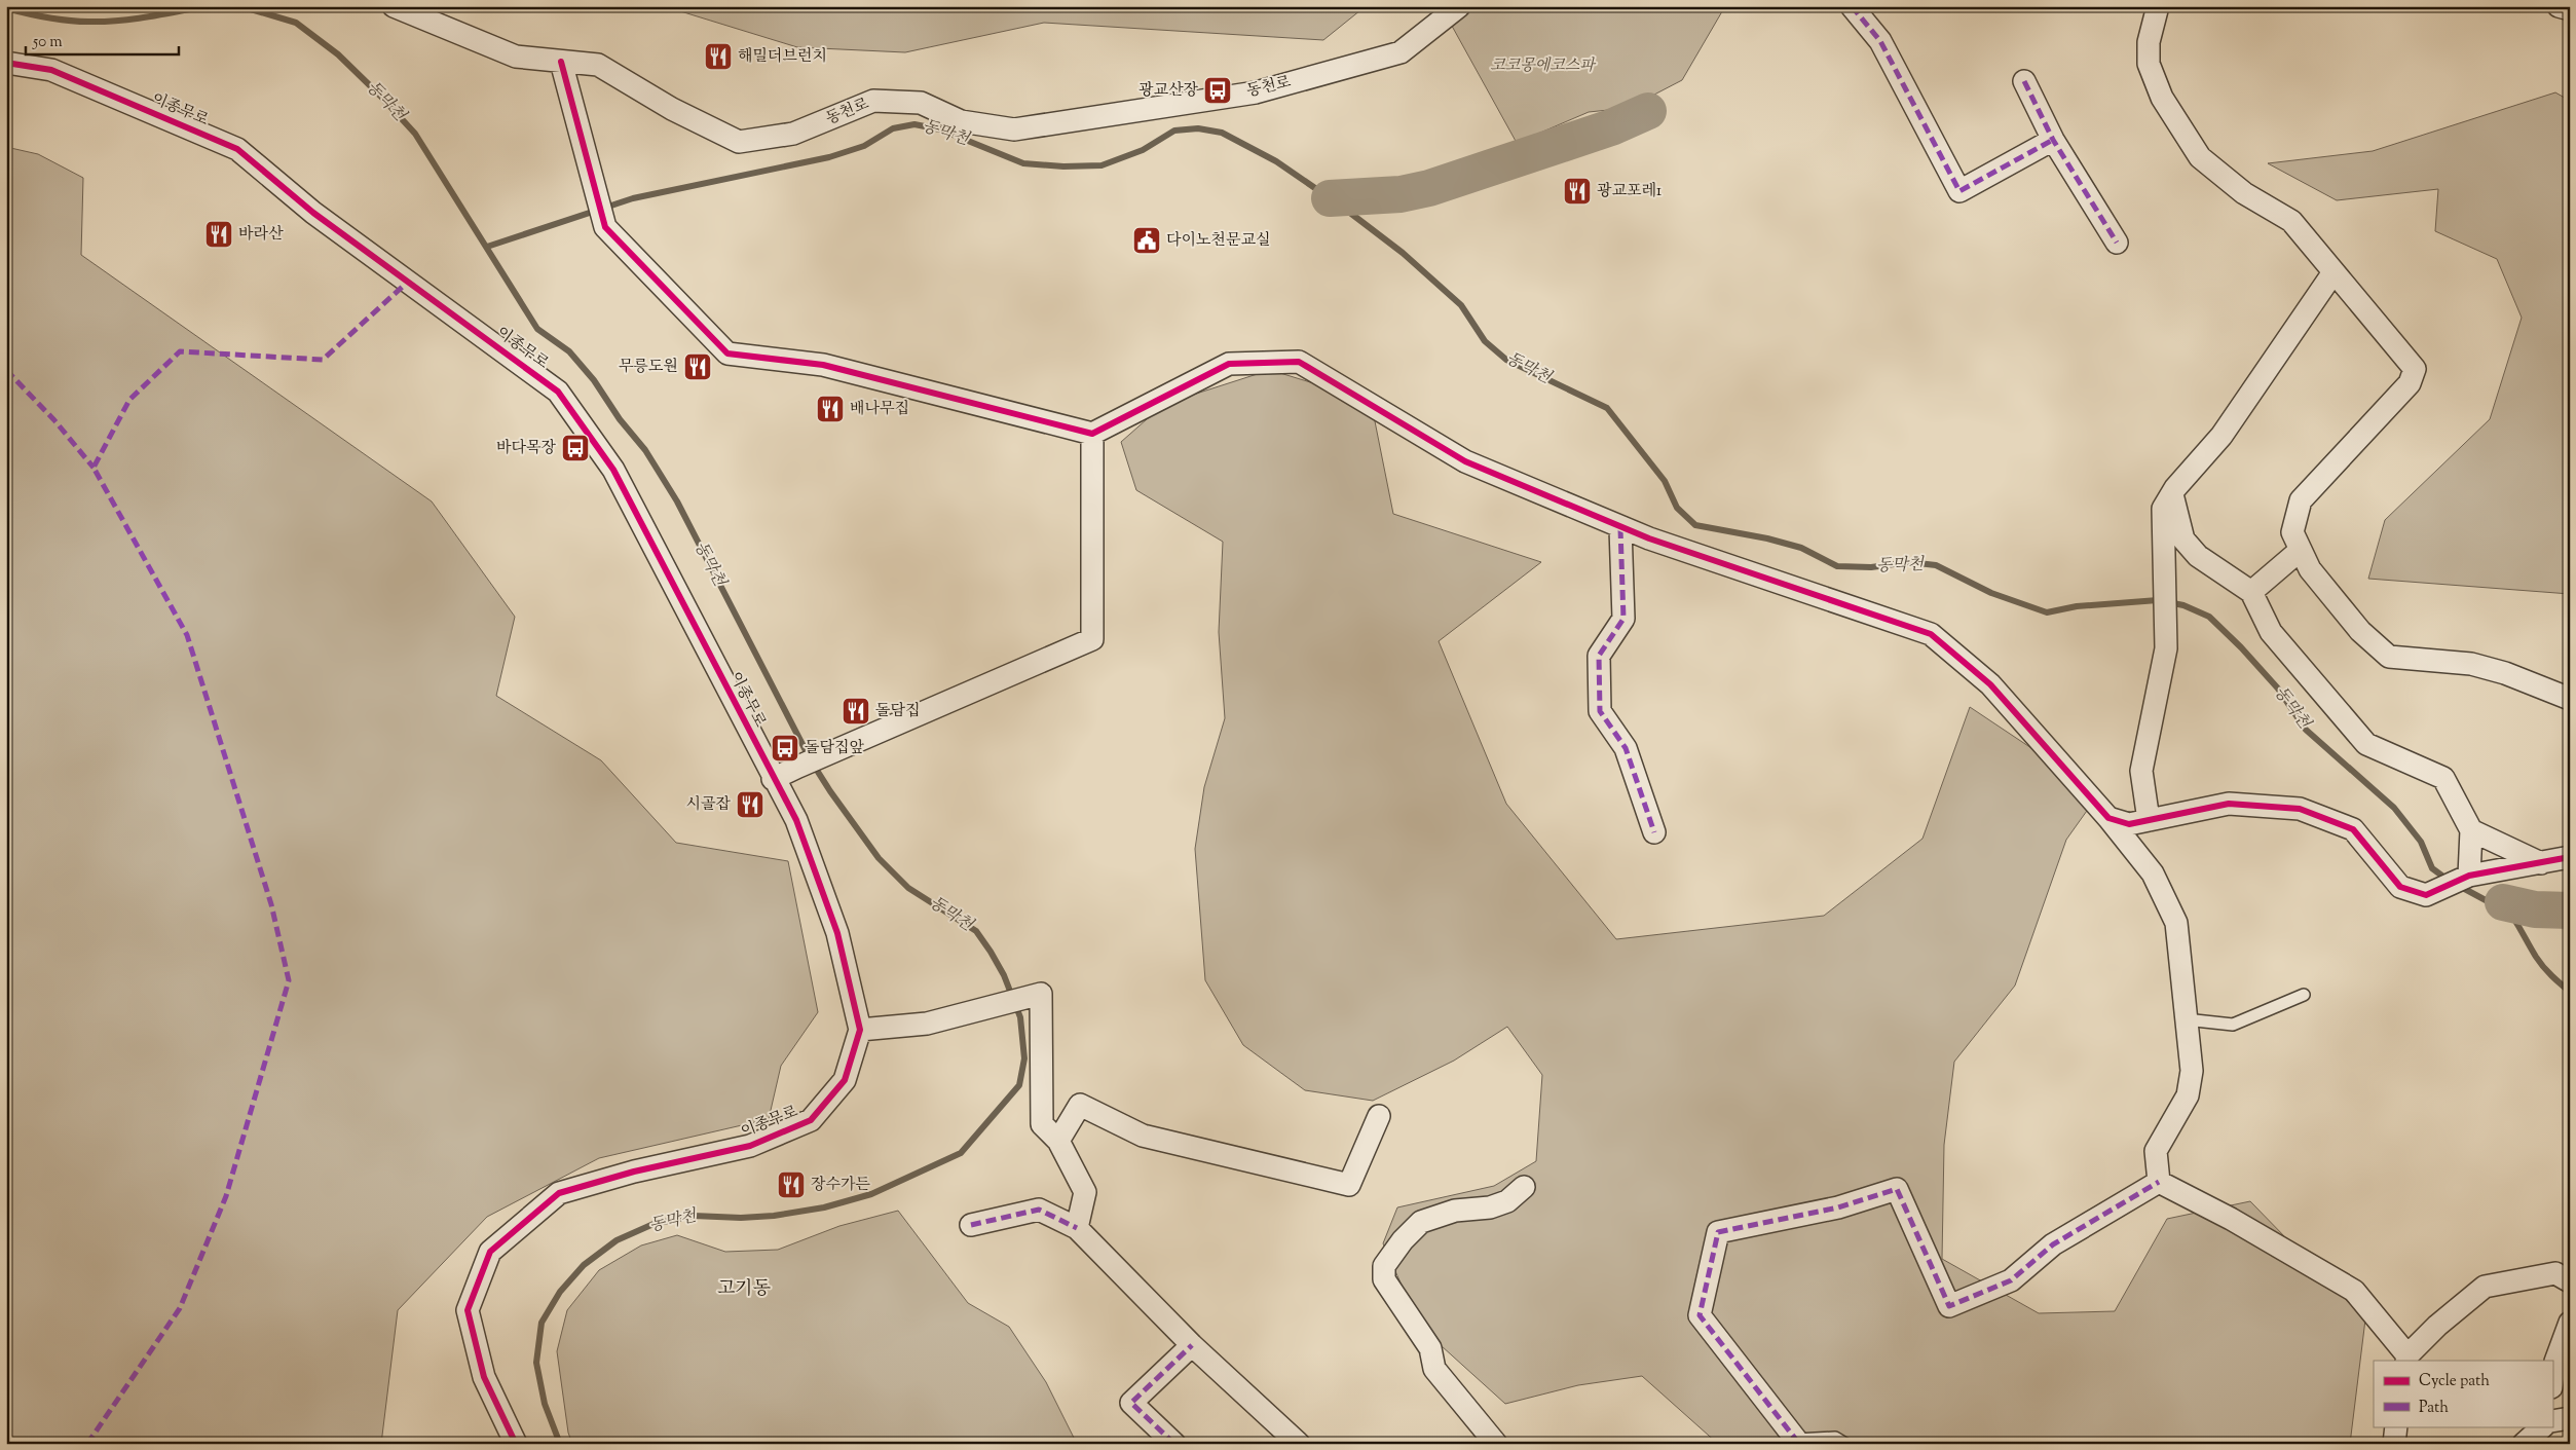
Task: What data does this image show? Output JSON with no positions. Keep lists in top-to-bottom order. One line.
{"streets":{"street":["동천로","이종무로"]},"districts":["고기동"],"water":["동막천"],"parks":["코코몽에코스파"],"places":{"restaurant":["해밀더브런치","광교포레1","바라산","무릉도원","배나무집","돌담집","시골잡","장수가든"],"bus stop":["광교산장","바다목장","돌담집앞"],"public building":["다이노천문교실"]},"legend":["Cycle path","Path"],"scale_bar":"50 m"}
